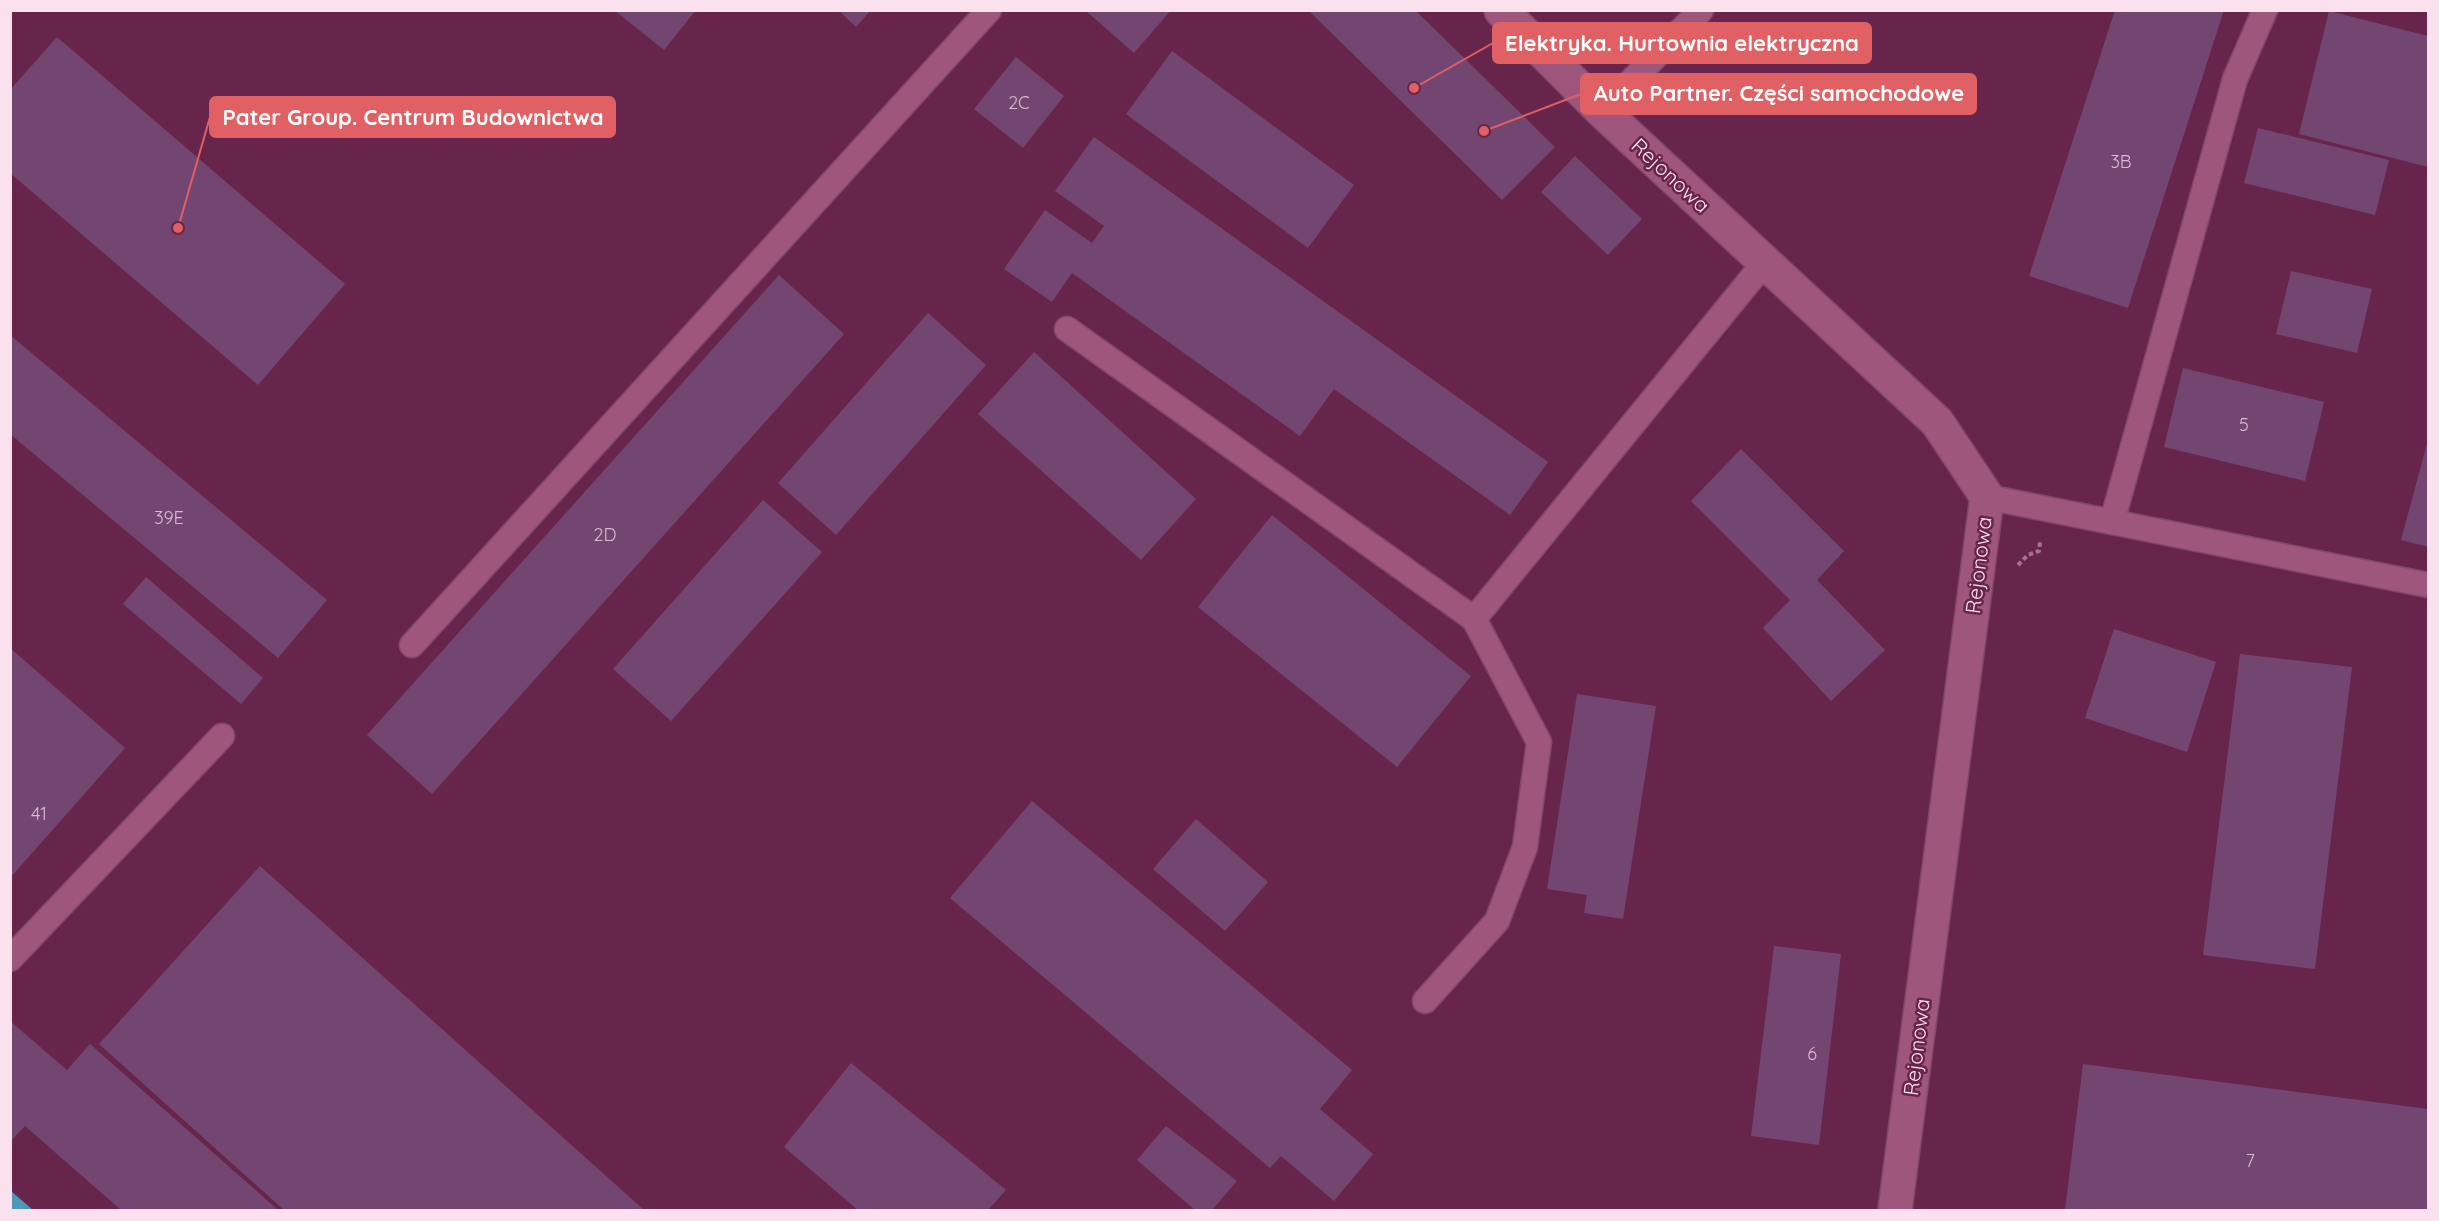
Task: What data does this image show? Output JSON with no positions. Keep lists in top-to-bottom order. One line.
{"streets":{"street":["Rejonowa"]},"places":["Elektryka. Hurtownia elektryczna","Auto Partner. Części samochodowe","Pater Group. Centrum Budownictwa"],"house_numbers":["2C","3B","5","39E","2D","41","6","7"]}
